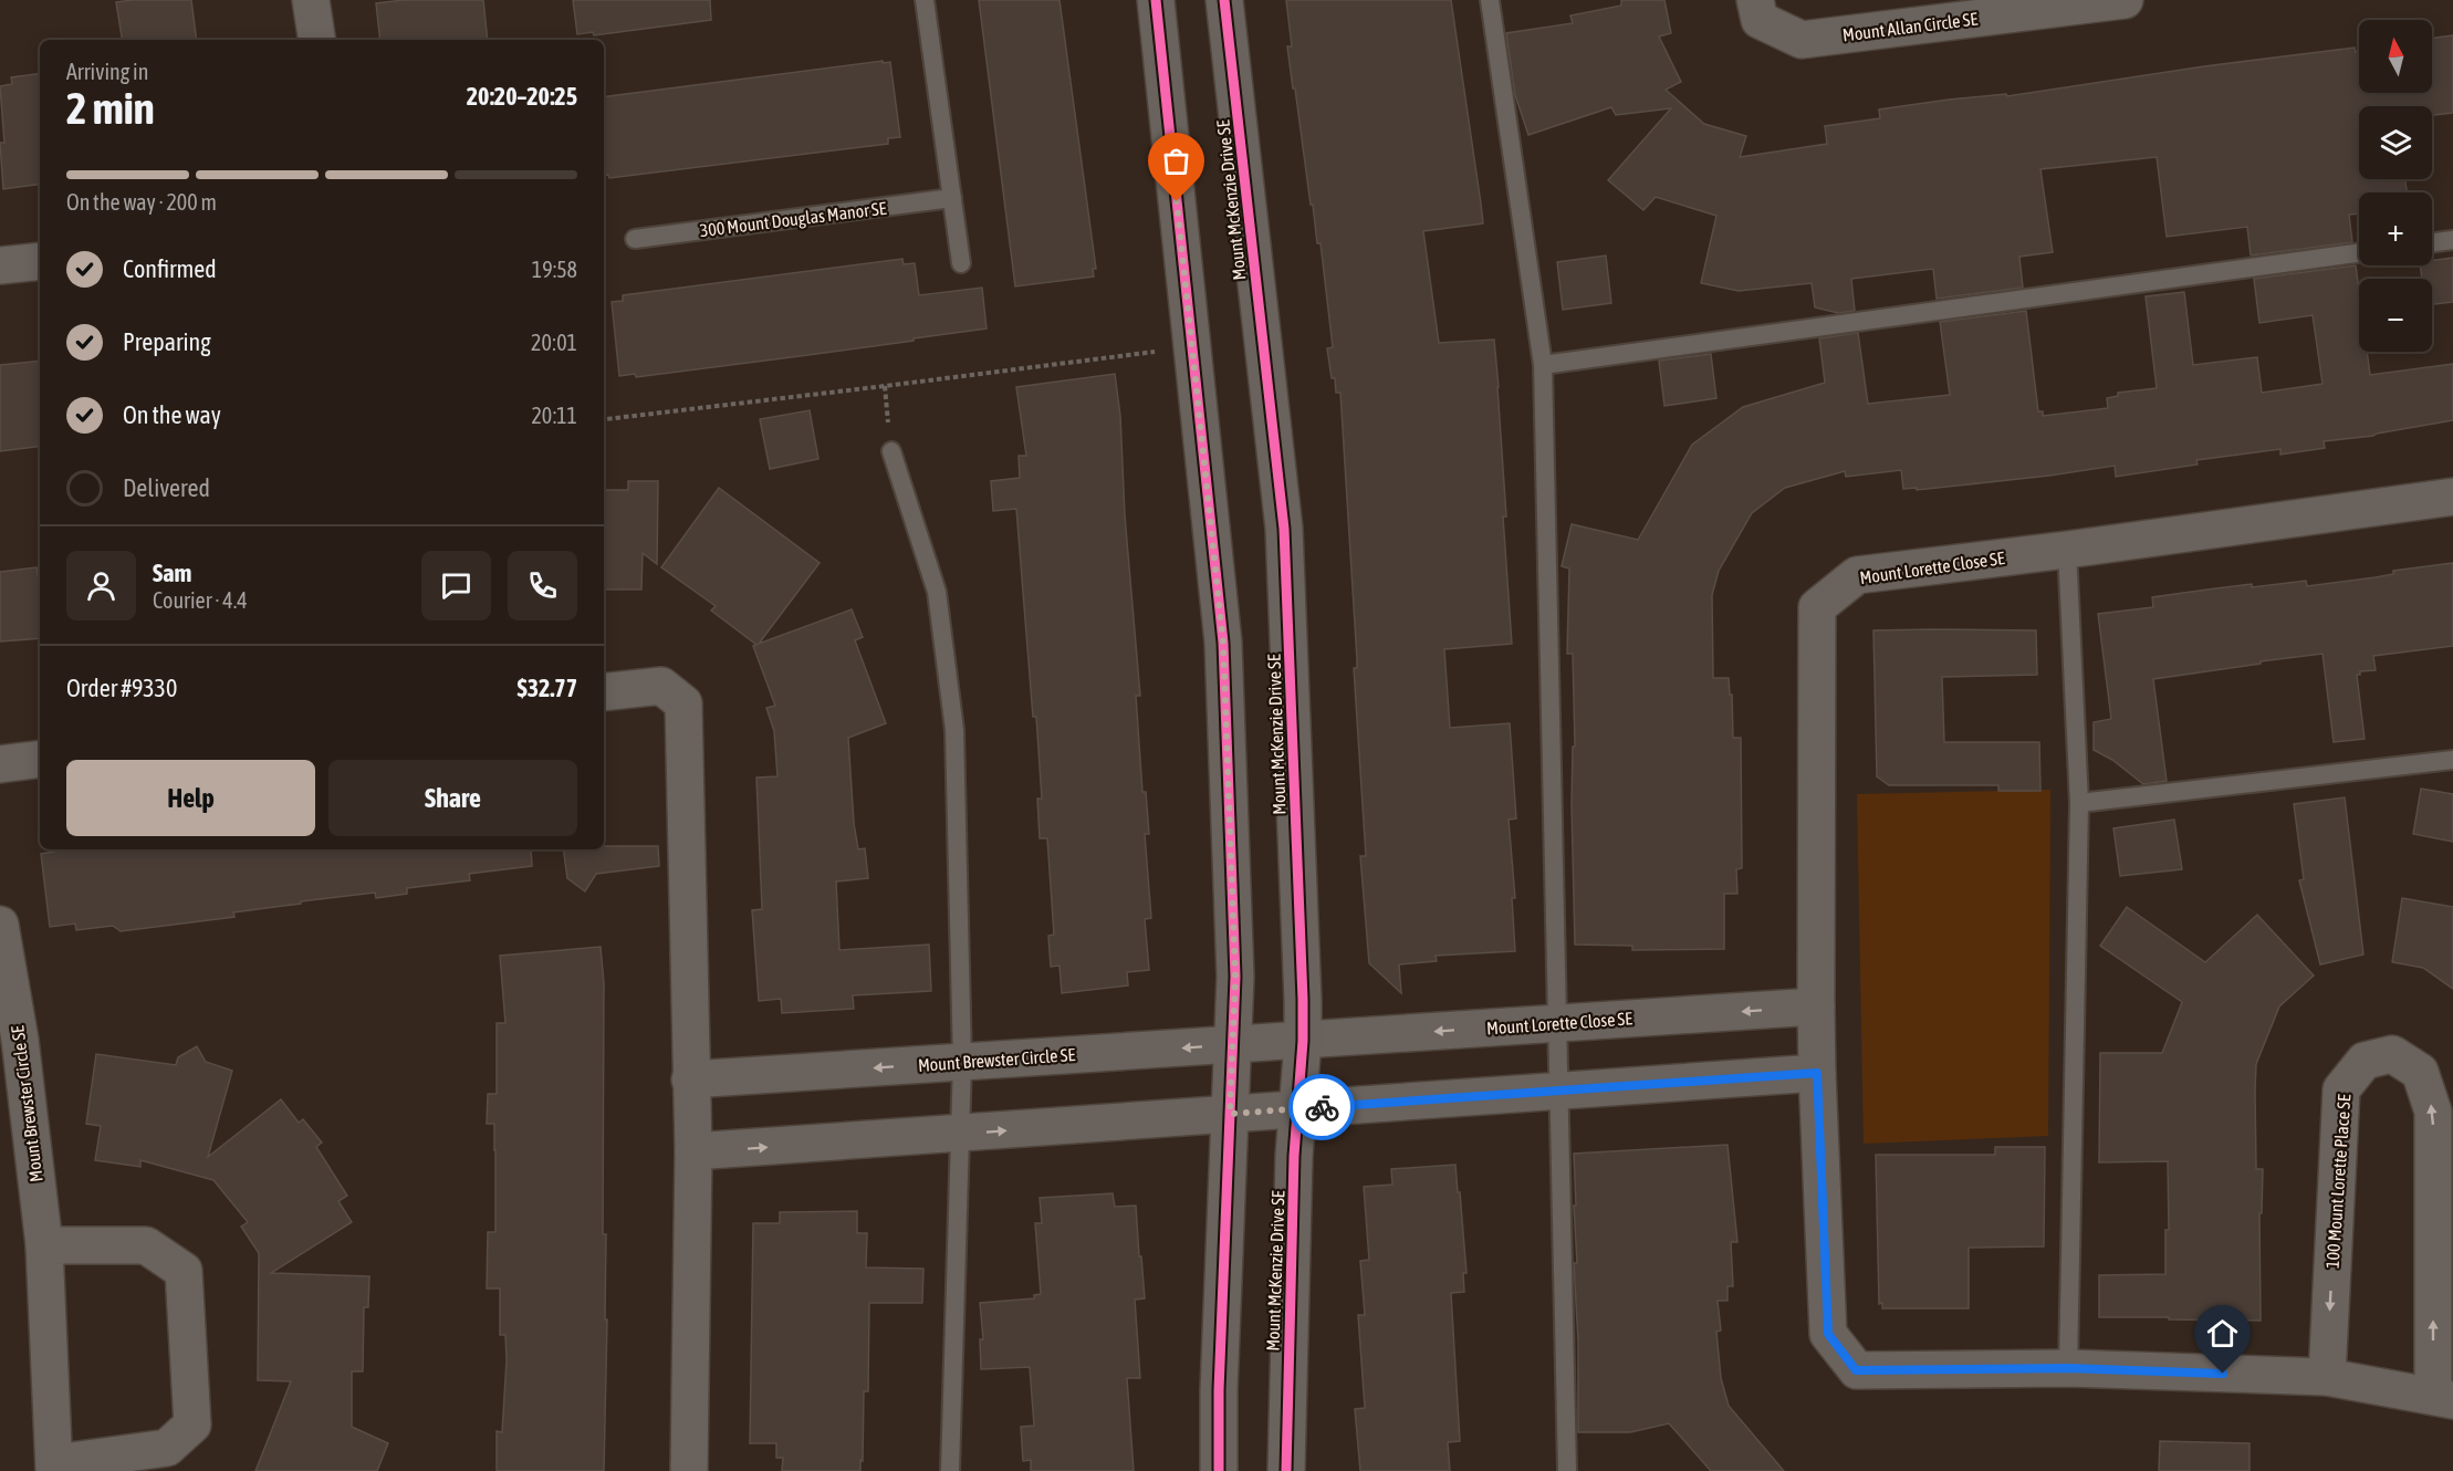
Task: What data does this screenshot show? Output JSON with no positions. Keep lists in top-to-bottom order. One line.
{"streets":{"street":["Mount Allan Circle SE","Mount McKenzie Drive SE","Mount Lorette Close SE","Mount Brewster Circle SE","100 Mount Lorette Place SE"],"lane":["300 Mount Douglas Manor SE"]},"crossings":[["Mount McKenzie Drive SE","Mount Lorette Close SE"],["Mount McKenzie Drive SE","Mount Brewster Circle SE"],["Mount Lorette Close SE","Mount Brewster Circle SE"],["Mount Lorette Close SE","100 Mount Lorette Place SE"]],"north":"top","page":{"map_buttons":["+","−"],"heading":["2 min","Arriving in","20:20–20:25"],"panel":["Sam","Courier · 4.4","Order #9330","$32.77"],"bar":"On the way · 200 m","list":[["Confirmed","19:58"],["Preparing","20:01"],["On the way","20:11"],"Delivered"],"buttons":["Help","Share"]}}
